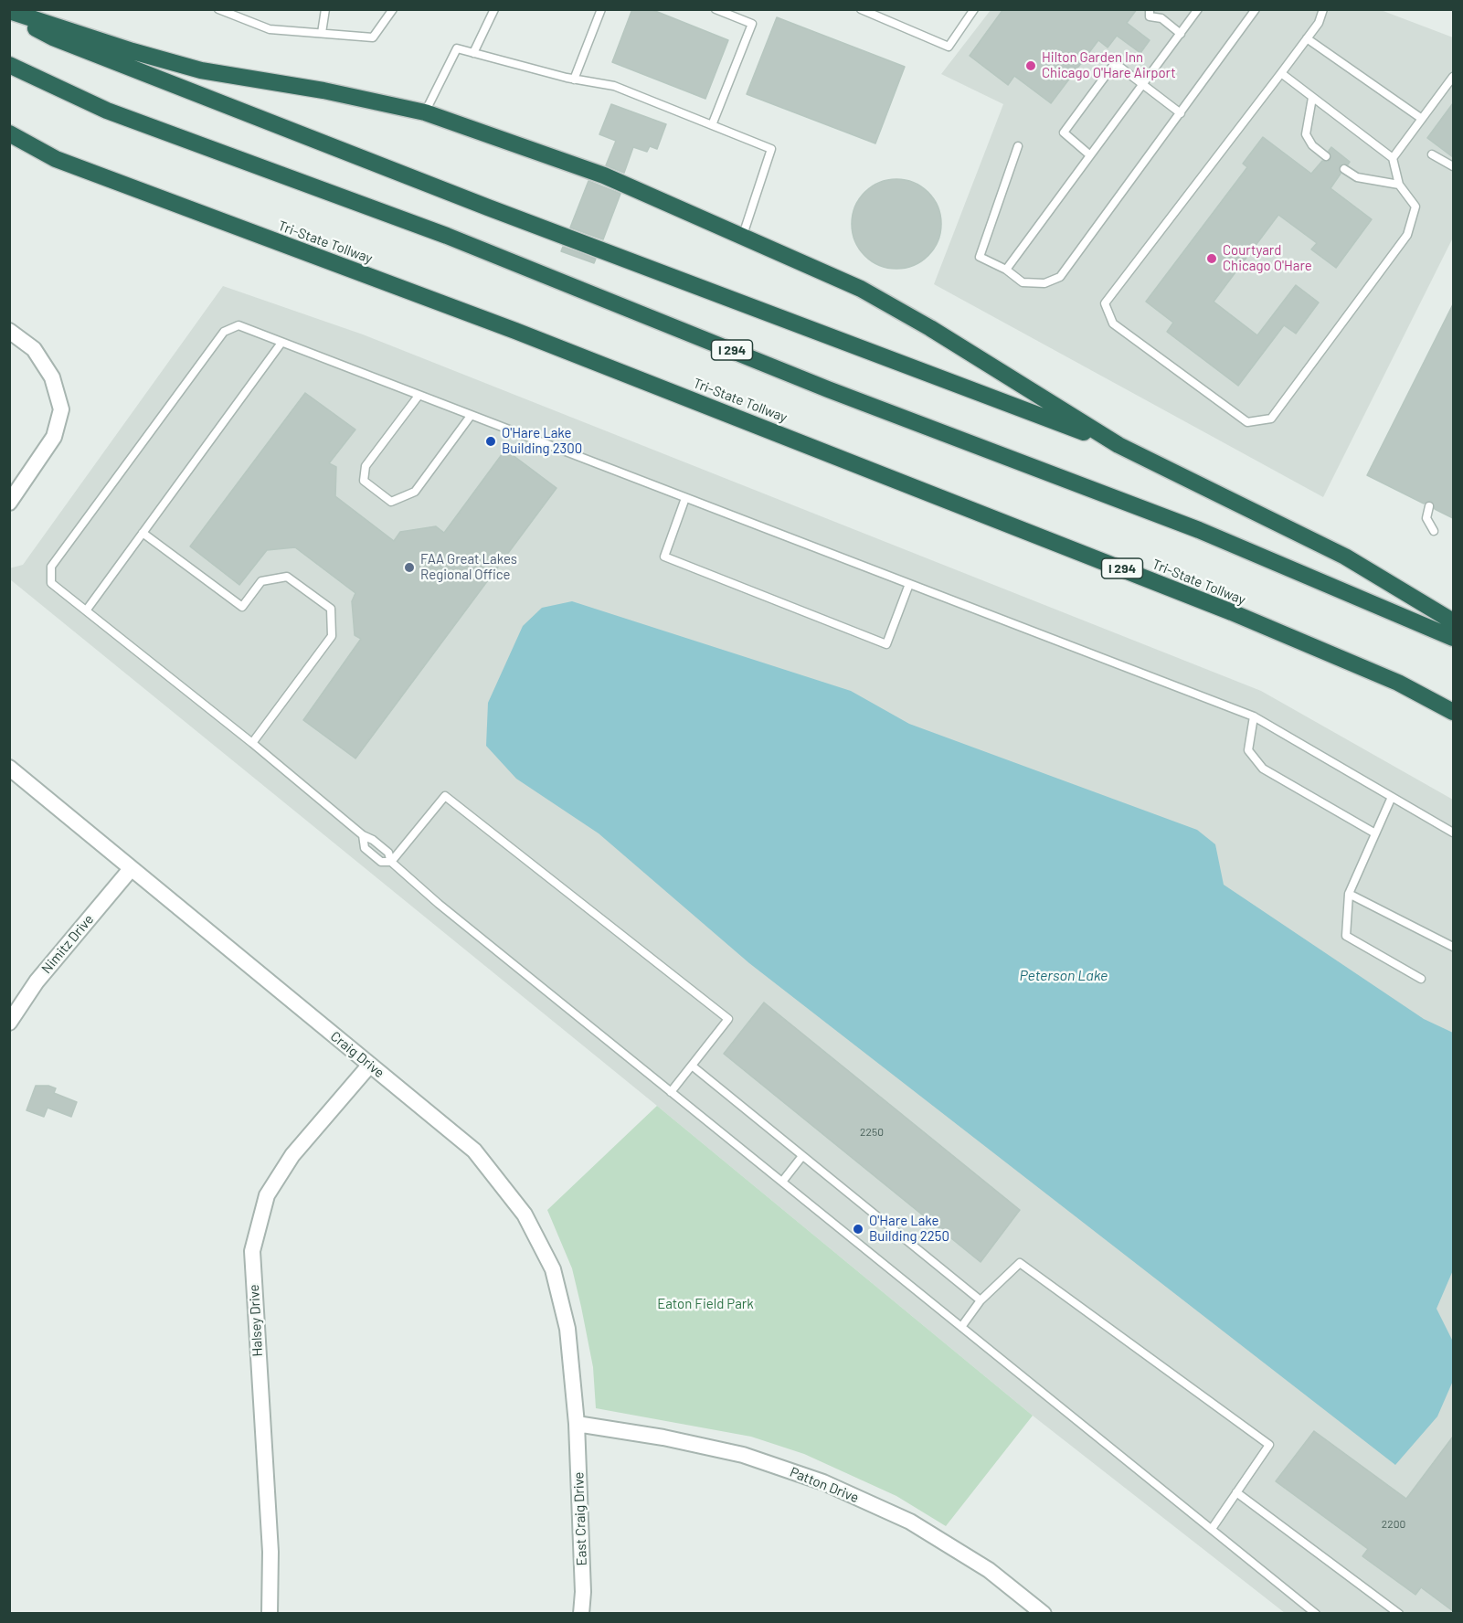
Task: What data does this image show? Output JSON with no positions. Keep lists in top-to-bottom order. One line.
{"streets":{"highway":["Tri-State Tollway","I 294"],"street":["Nimitz Drive","Craig Drive","Halsey Drive","Patton Drive","East Craig Drive"]},"crossings":[["Nimitz Drive","Craig Drive"],["Craig Drive","Halsey Drive"],["Craig Drive","Patton Drive"],["Craig Drive","East Craig Drive"],["Patton Drive","East Craig Drive"]],"water":["Peterson Lake"],"parks":["Eaton Field Park"],"places":["Hilton Garden Inn Chicago O'Hare Airport","Courtyard Chicago O'Hare","O'Hare Lake Building 2300","FAA Great Lakes Regional Office","O'Hare Lake Building 2250"],"house_numbers":["2250","2200"]}
